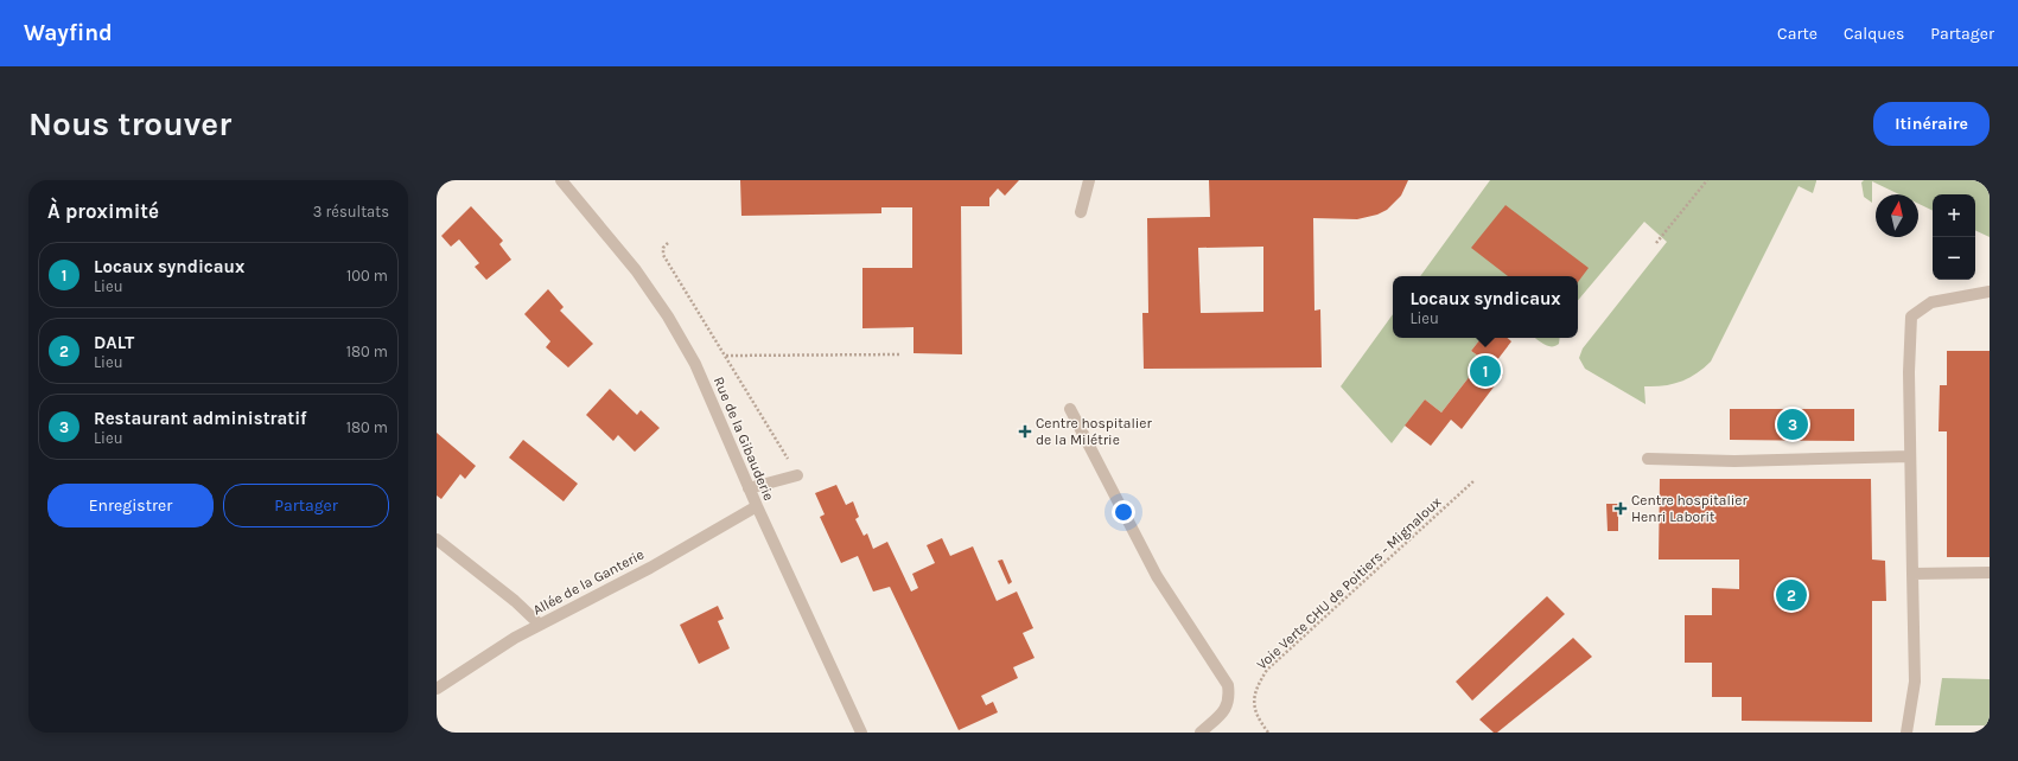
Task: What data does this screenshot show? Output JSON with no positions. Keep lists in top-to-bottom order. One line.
{"streets":{"street":["Rue de la Gibauderie","Allée de la Ganterie"],"path":["Voie Verte CHU de Poitiers - Mignaloux"]},"crossings":[["Rue de la Gibauderie","Allée de la Ganterie"]],"places":{"health":["Centre hospitalier de la Milétrie","Centre hospitalier Henri Laborit"]},"north":"top","page":{"header":"Wayfind","nav":["Carte","Calques","Partager"],"buttons":["Itinéraire",["Enregistrer","Partager"]],"title":"Nous trouver","heading":["À proximité","3 résultats"],"map_buttons":["+","−"],"list":[{"mark":"1","name":"Locaux syndicaux","note":"Lieu","value":"100 m"},{"mark":"2","name":"DALT","note":"Lieu","value":"180 m"},{"mark":"3","name":"Restaurant administratif","note":"Lieu","value":"180 m"}],"popup":["Locaux syndicaux","Lieu"],"pins":["1","3","2"]}}
